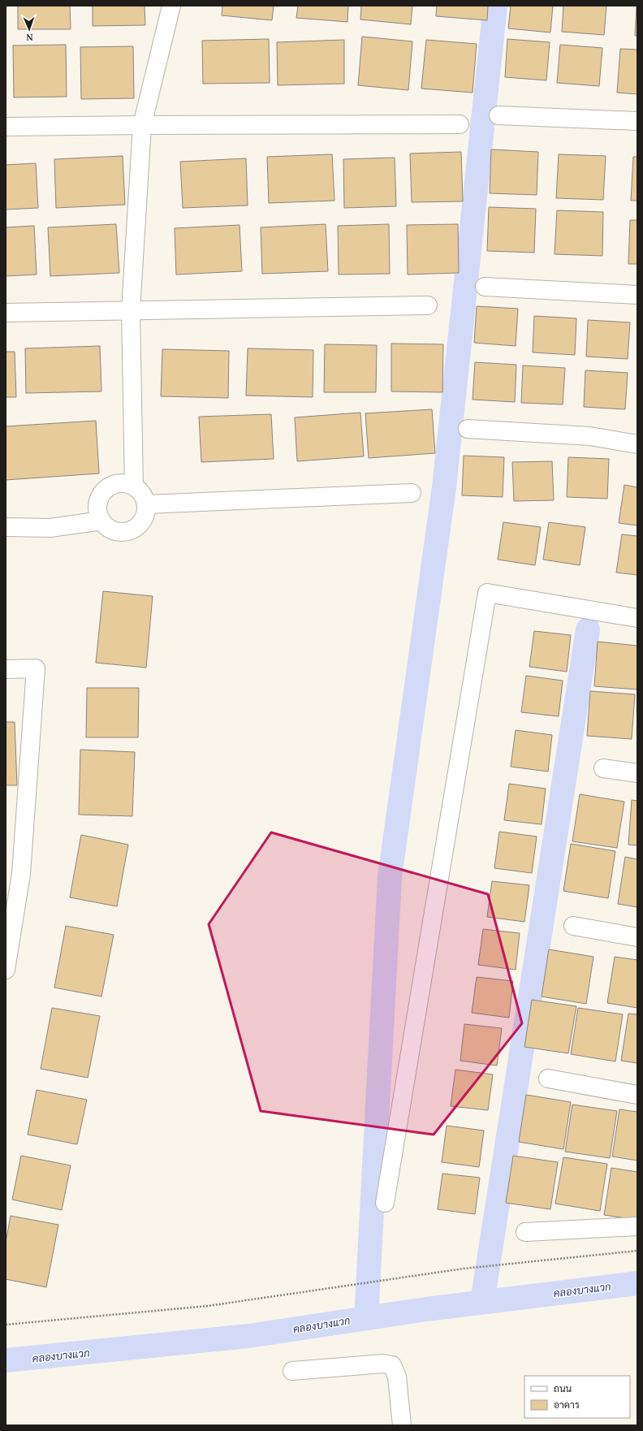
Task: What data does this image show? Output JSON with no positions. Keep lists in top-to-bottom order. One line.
{"water":["คลองบางแวก"],"legend":["ถนน","อาคาร"],"north":"bottom"}
